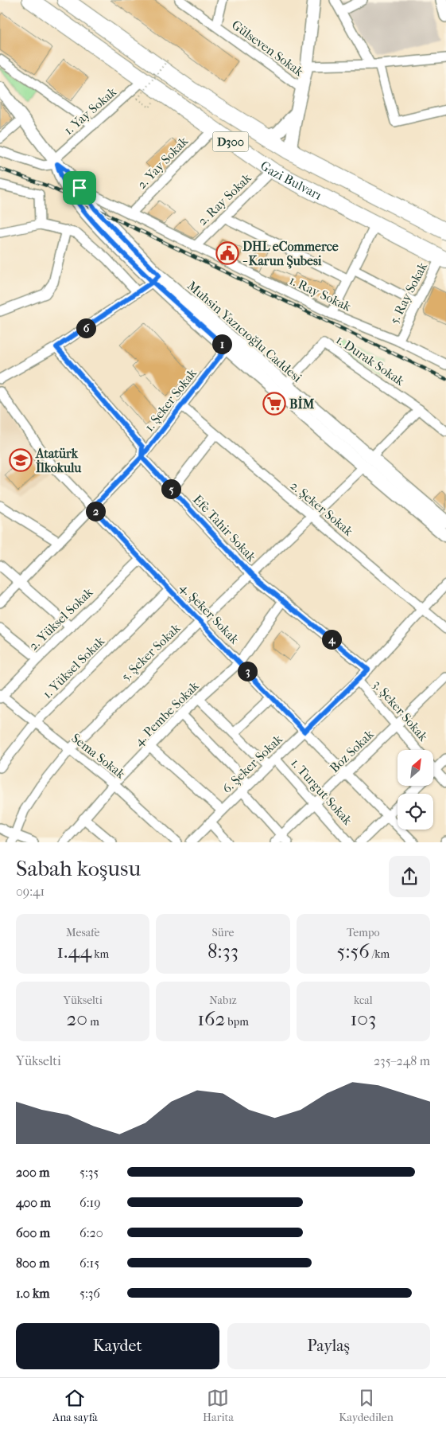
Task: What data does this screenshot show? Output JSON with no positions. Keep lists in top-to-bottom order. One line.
{"streets":{"highway":["D300","Gazi Bulvarı"],"street":["Gülseven Sokak","1. Yay Sokak","2. Yay Sokak","2. Ray Sokak","1. Ray Sokak","5. Ray Sokak","Muhsin Yazıcıoğlu Caddesi","1. Durak Sokak","1. Şeker Sokak","2. Şeker Sokak","Efe Tahir Sokak","4. Şeker Sokak","2. Yüksel Sokak","5. Şeker Sokak","1. Yüksel Sokak","3. Şeker Sokak","4. Pembe Sokak","Boz Sokak","Sema Sokak","6. Şeker Sokak","1. Turgut Sokak"]},"crossings":[["1. Yay Sokak","Gazi Bulvarı"],["1. Yay Sokak","Muhsin Yazıcıoğlu Caddesi"],["2. Yay Sokak","Gazi Bulvarı"],["2. Yay Sokak","1. Ray Sokak"],["Gazi Bulvarı","2. Ray Sokak"],["Gazi Bulvarı","5. Ray Sokak"],["2. Ray Sokak","1. Ray Sokak"],["1. Ray Sokak","5. Ray Sokak"],["1. Ray Sokak","Muhsin Yazıcıoğlu Caddesi"],["Muhsin Yazıcıoğlu Caddesi","1. Durak Sokak"],["Muhsin Yazıcıoğlu Caddesi","1. Şeker Sokak"],["Muhsin Yazıcıoğlu Caddesi","5. Şeker Sokak"],["1. Durak Sokak","5. Şeker Sokak"],["1. Şeker Sokak","2. Şeker Sokak"],["1. Şeker Sokak","Efe Tahir Sokak"],["1. Şeker Sokak","4. Şeker Sokak"],["2. Şeker Sokak","5. Şeker Sokak"],["2. Şeker Sokak","6. Şeker Sokak"],["Efe Tahir Sokak","5. Şeker Sokak"],["Efe Tahir Sokak","4. Pembe Sokak"],["Efe Tahir Sokak","6. Şeker Sokak"],["4. Şeker Sokak","2. Yüksel Sokak"],["4. Şeker Sokak","5. Şeker Sokak"],["4. Şeker Sokak","1. Yüksel Sokak"],["4. Şeker Sokak","4. Pembe Sokak"],["4. Şeker Sokak","Boz Sokak"],["4. Şeker Sokak","6. Şeker Sokak"],["2. Yüksel Sokak","Sema Sokak"],["5. Şeker Sokak","Sema Sokak"],["1. Yüksel Sokak","Sema Sokak"],["3. Şeker Sokak","Boz Sokak"],["3. Şeker Sokak","6. Şeker Sokak"],["4. Pembe Sokak","Sema Sokak"],["Boz Sokak","1. Turgut Sokak"],["6. Şeker Sokak","1. Turgut Sokak"]],"places":{"public building":["DHL eCommerce - Karun Şubesi"],"supermarket":["BİM"],"school or university":["Atatürk İlkokulu"]},"north":"top right","page":{"pins":["6","1","5","2","4","3"],"heading":["Sabah koşusu","09:41"],"stats":[["Mesafe","1.44 km"],["Süre","8:33"],["Tempo","5:56 /km"],["Yükselti","20 m"],["Nabız","162 bpm"],["kcal","103"]],"chart":["Yükselti","235–248 m"],"list":[{"name":"200 m","note":"5:35"},{"name":"400 m","note":"6:19"},{"name":"600 m","note":"6:20"},{"name":"800 m","note":"6:15"},{"name":"1.0 km","note":"5:36"}],"buttons":["Kaydet","Paylaş"],"tabs":["Ana sayfa","Harita","Kaydedilen"]}}
